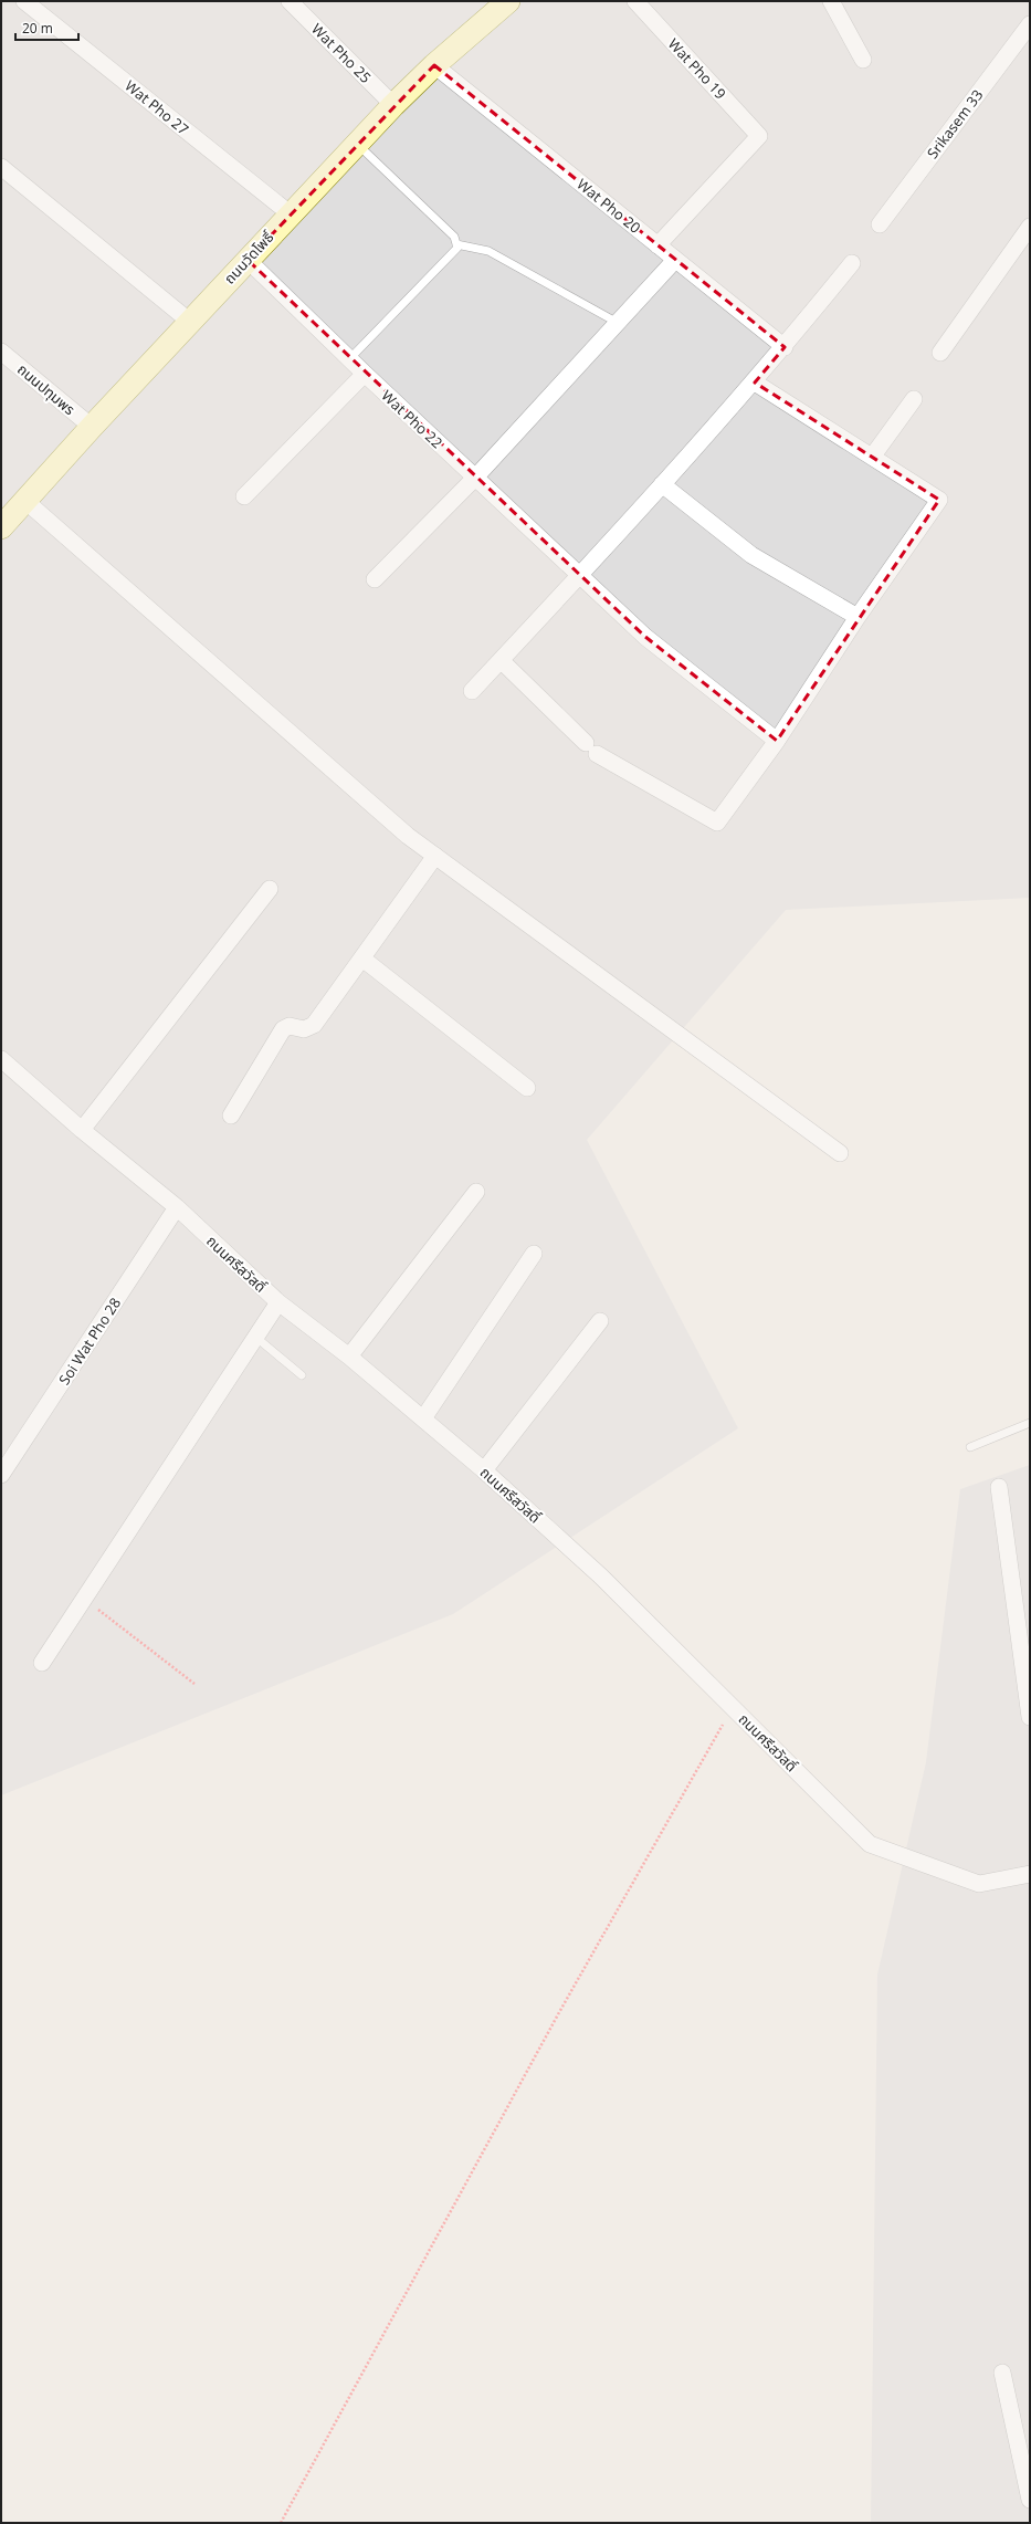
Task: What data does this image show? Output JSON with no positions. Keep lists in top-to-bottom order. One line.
{"streets":{"street":["Wat Pho 25","Wat Pho 19","Wat Pho 27","Srikasem 33","Wat Pho 20","ถนนวัดโพธิ์","ถนนปทุมพร","Wat Pho 22","ถนนศรีสวัสดิ์","Soi Wat Pho 28"]},"crossings":[["Wat Pho 25","ถนนวัดโพธิ์"],["Wat Pho 19","Wat Pho 20"],["Wat Pho 27","ถนนวัดโพธิ์"],["Wat Pho 20","ถนนวัดโพธิ์"],["ถนนวัดโพธิ์","ถนนปทุมพร"],["ถนนวัดโพธิ์","Wat Pho 22"],["ถนนศรีสวัสดิ์","Soi Wat Pho 28"]],"scale_bar":"20 m"}
